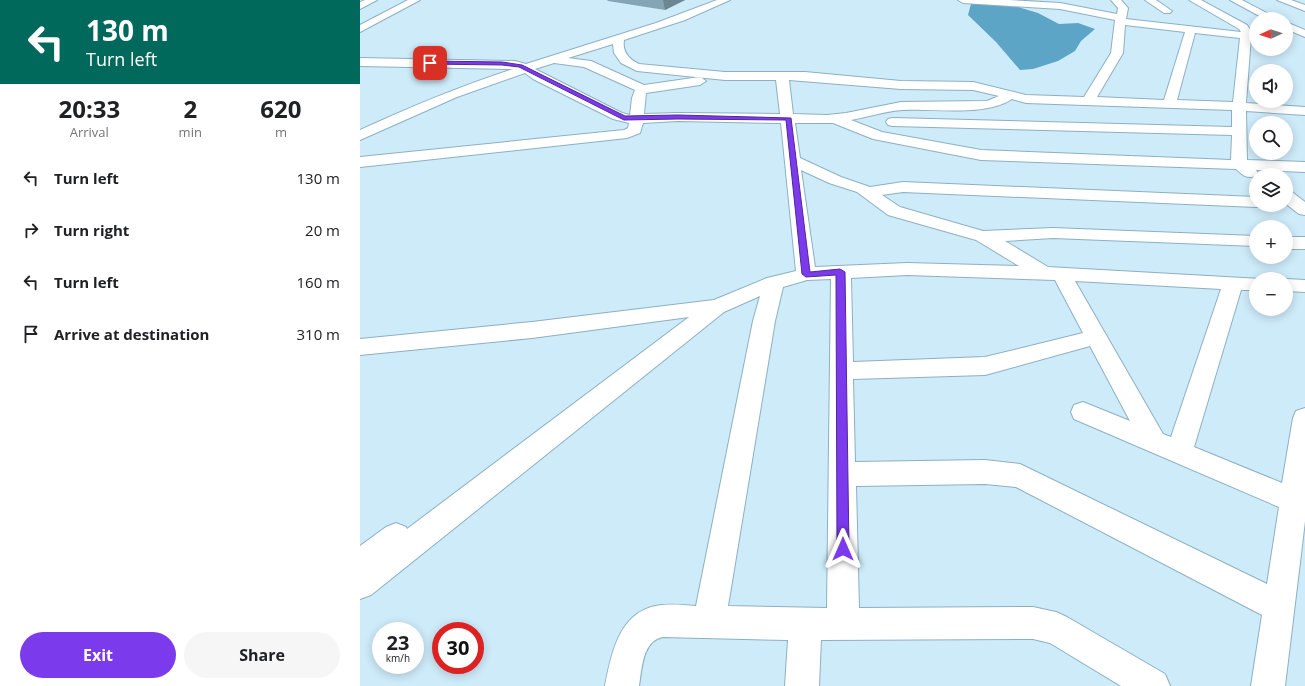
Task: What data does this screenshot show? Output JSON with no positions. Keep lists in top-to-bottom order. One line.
{"north":"left","page":{"turn":["130 m","Turn left"],"map_buttons":["+","−"],"eta":["20:33","Arrival","2","min","620","m"],"list":[{"name":"Turn left","value":"130 m"},{"name":"Turn right","value":"20 m"},{"name":"Turn left","value":"160 m"},{"name":"Arrive at destination","value":"310 m"}],"speed":"23 km/h","limit":"30","buttons":["Exit","Share"]}}
